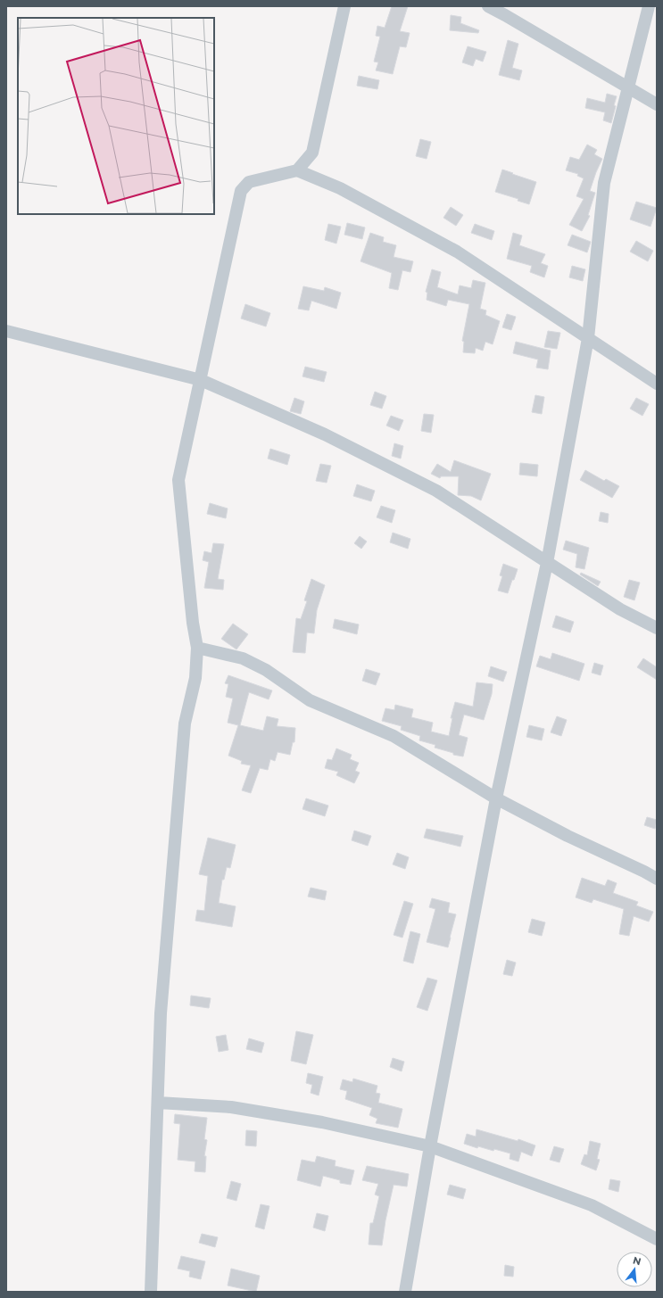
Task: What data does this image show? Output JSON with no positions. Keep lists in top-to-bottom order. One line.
{"north":"top"}
